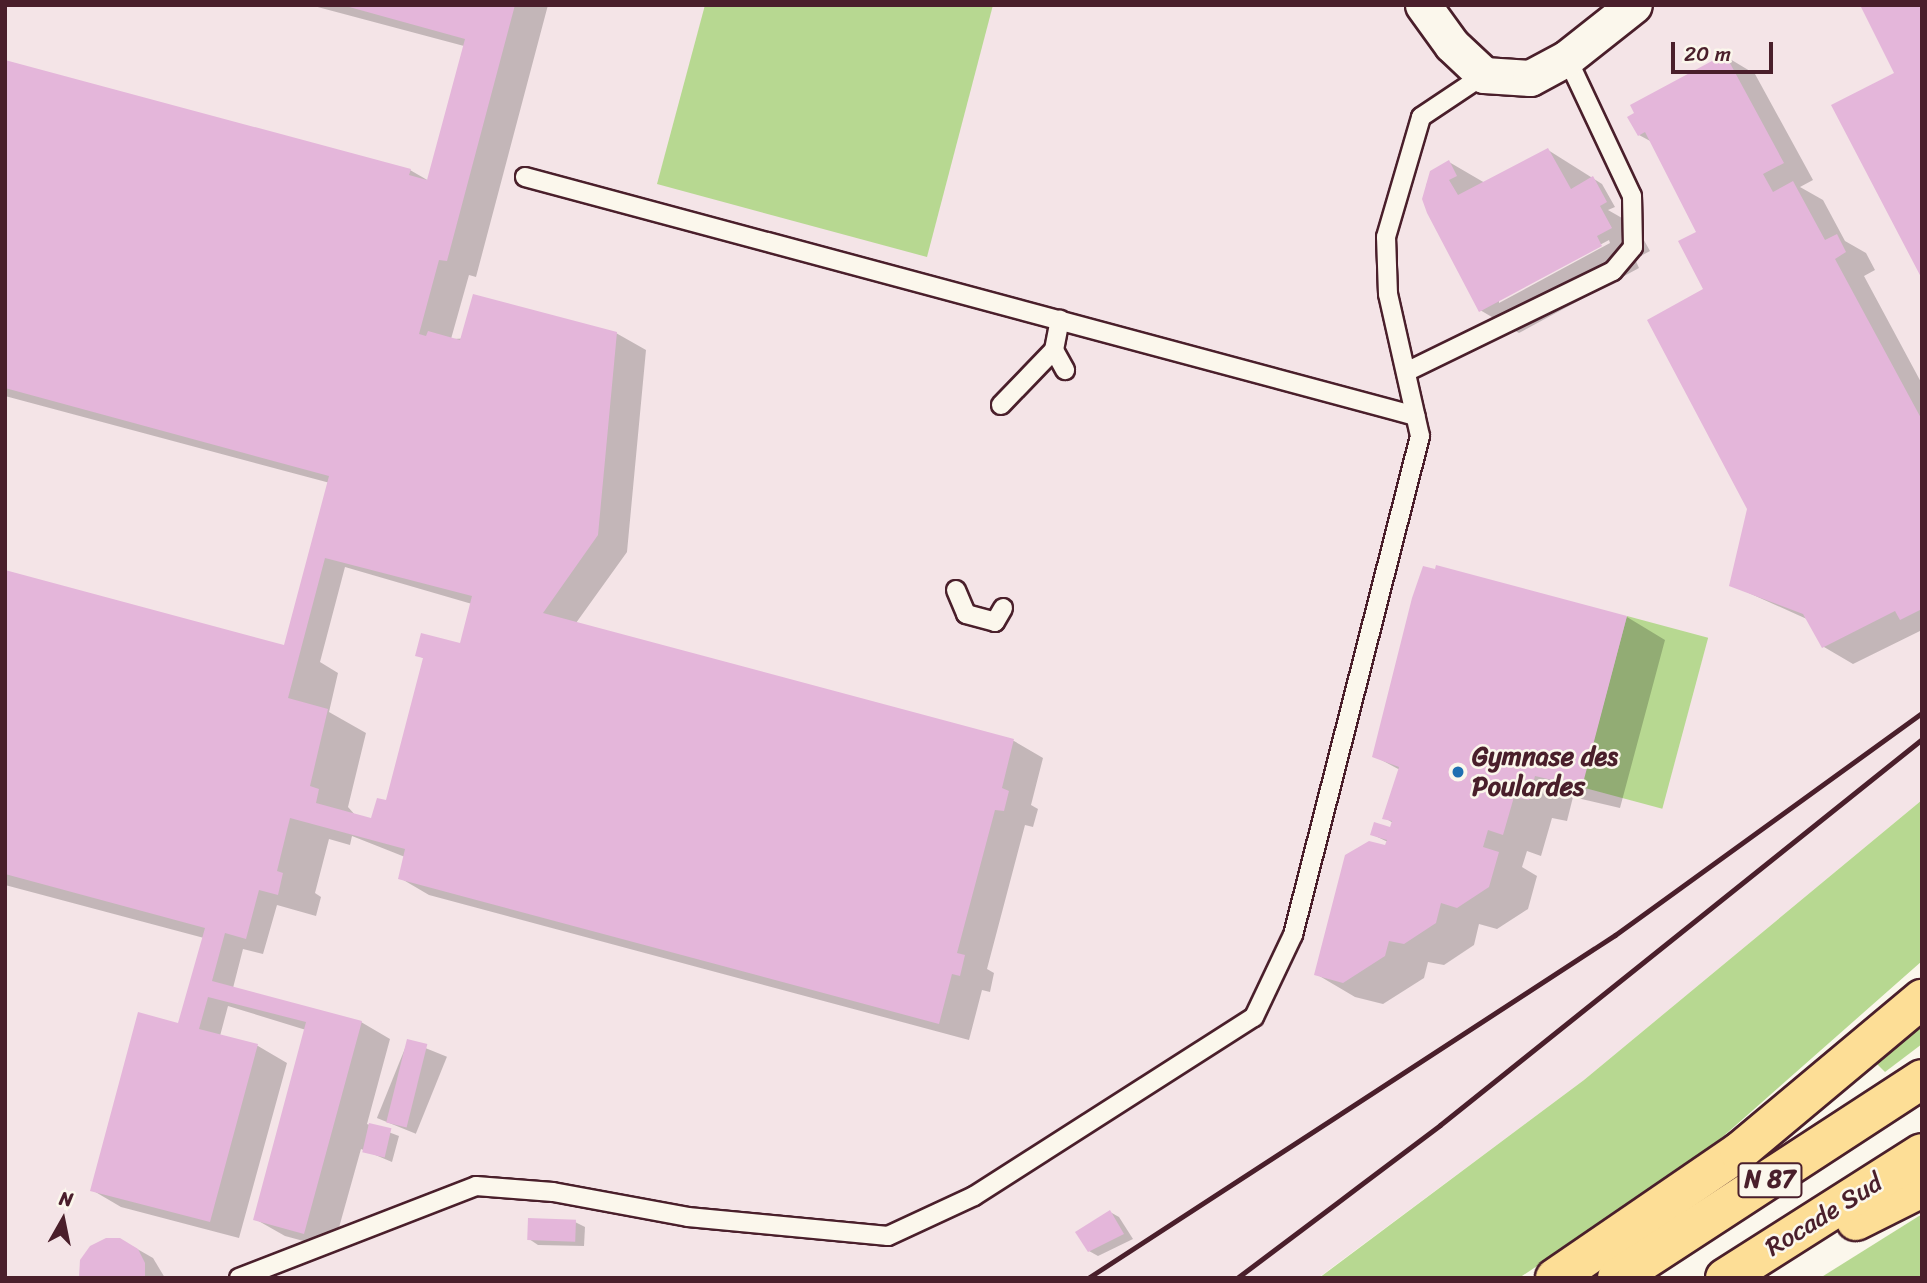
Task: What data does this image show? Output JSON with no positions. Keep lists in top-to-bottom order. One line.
{"streets":{"highway":["N 87","Rocade Sud"]},"places":["Gymnase des Poulardes"],"scale_bar":"20 m","north":"top"}
